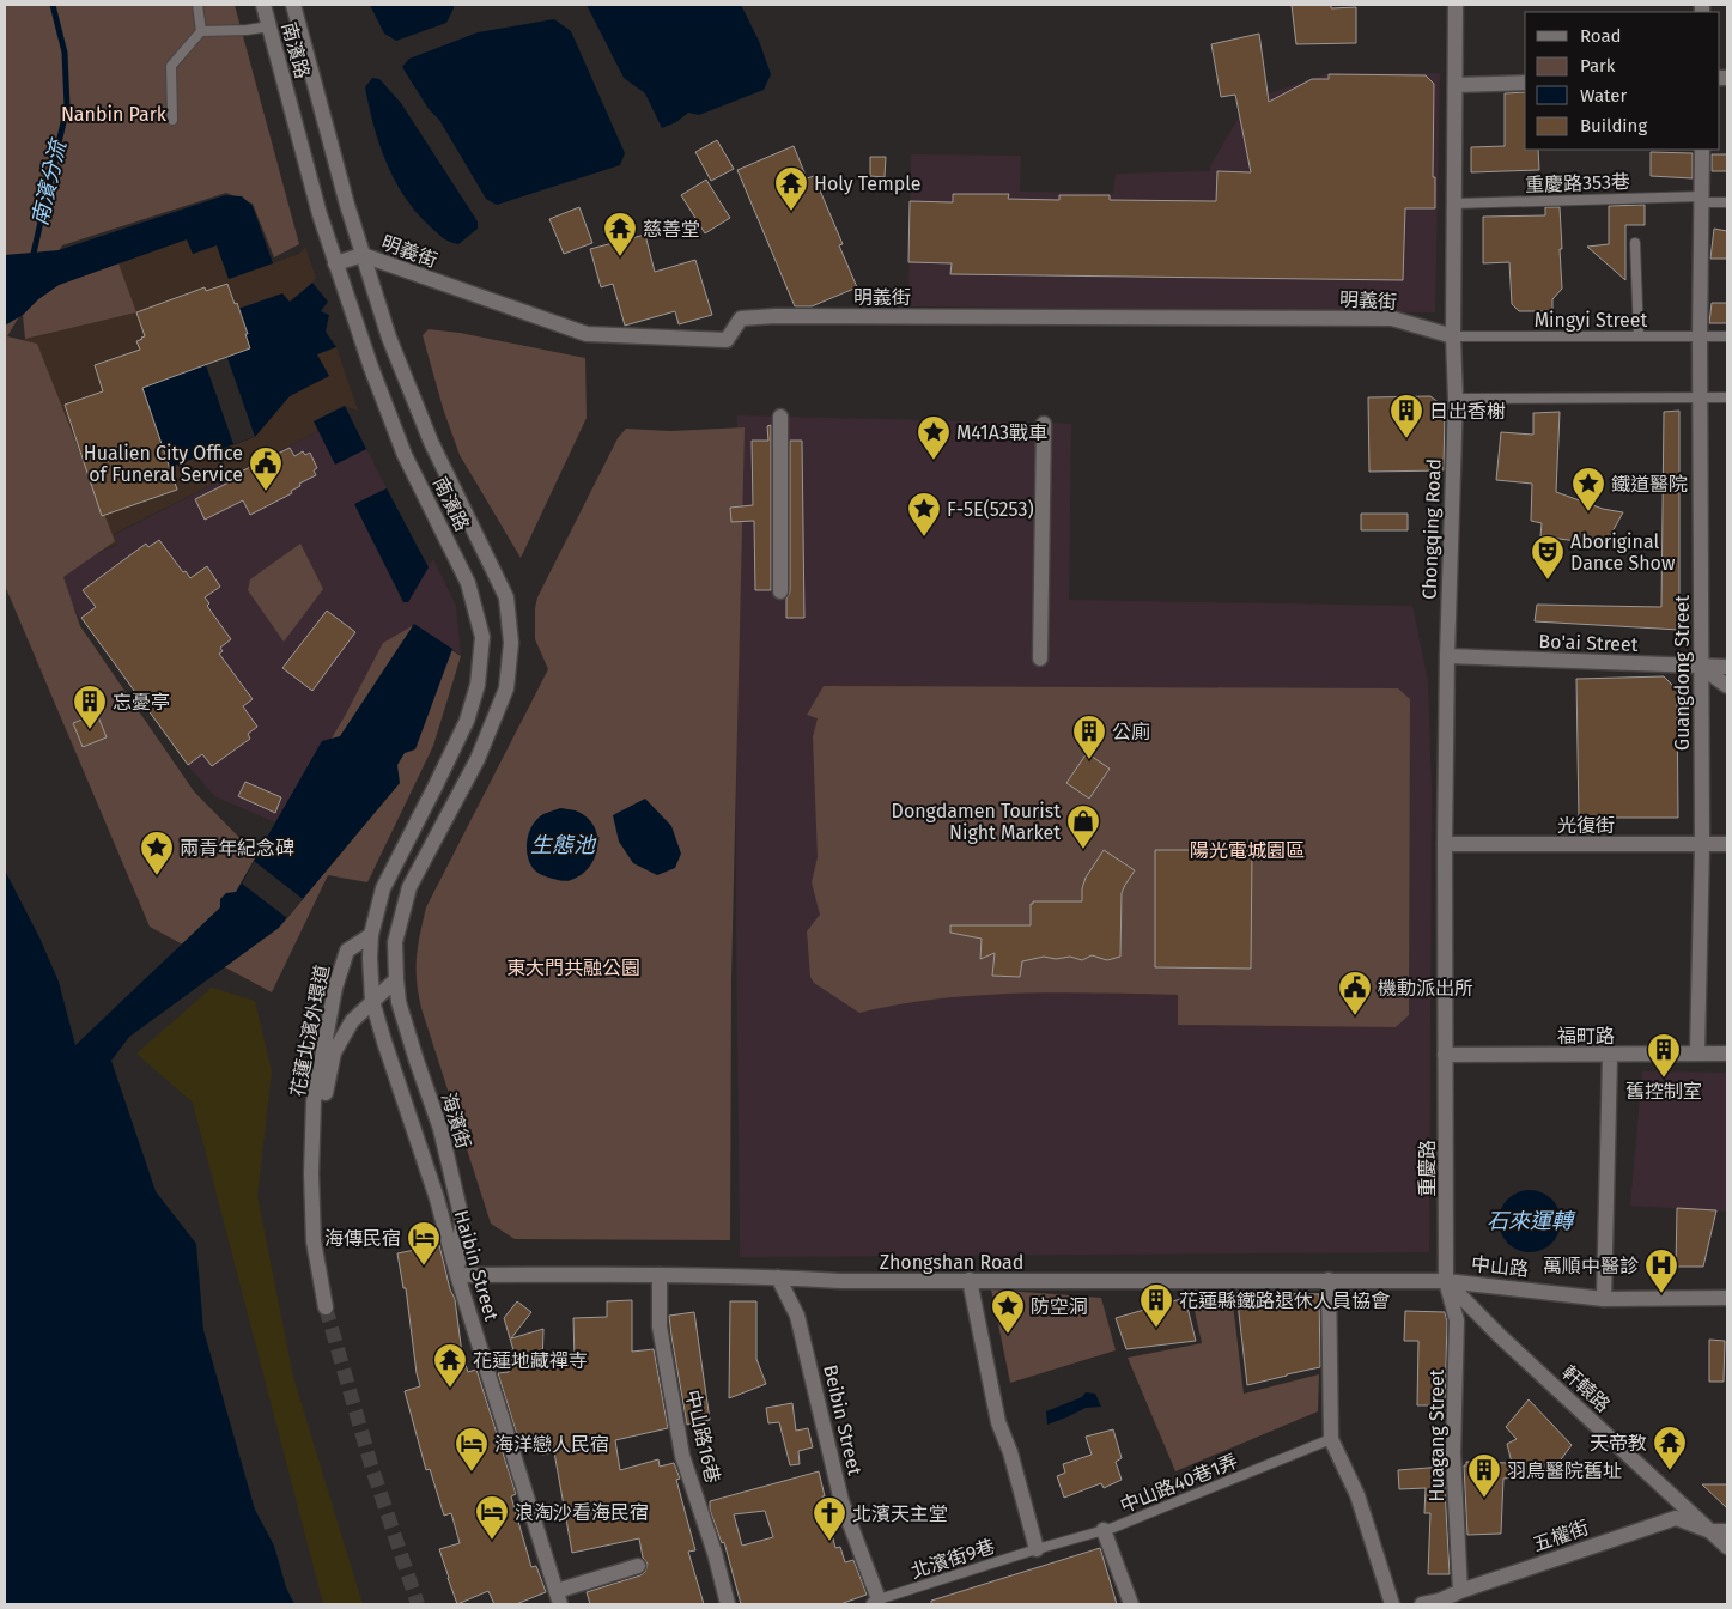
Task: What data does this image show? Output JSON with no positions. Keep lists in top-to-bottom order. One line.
{"streets":{"street":["南濱路","明義街","Chongqing Road","Bo'ai Street","Guangdong Street","光復街","花蓮北濱外環道","福町路","海濱街","重慶路","Zhongshan Road","Haibin Street","中山路","軒轅路","Beibin Street","Huagang Street","中山路16巷","五權街"],"lane":["重慶路353巷","Mingyi Street","中山路40巷1弄","北濱街9巷"]},"crossings":[["南濱路","明義街"],["南濱路","花蓮北濱外環道"],["南濱路","海濱街"],["南濱路","Haibin Street"],["重慶路353巷","Chongqing Road"],["重慶路353巷","Guangdong Street"],["明義街","Mingyi Street"],["明義街","Chongqing Road"],["Mingyi Street","Chongqing Road"],["Mingyi Street","Guangdong Street"],["Chongqing Road","Bo'ai Street"],["Chongqing Road","光復街"],["Chongqing Road","福町路"],["Chongqing Road","重慶路"],["Bo'ai Street","Guangdong Street"],["Guangdong Street","光復街"],["Guangdong Street","福町路"],["花蓮北濱外環道","海濱街"],["福町路","重慶路"],["海濱街","Zhongshan Road"],["海濱街","Haibin Street"],["重慶路","Zhongshan Road"],["重慶路","中山路"],["重慶路","軒轅路"],["重慶路","Huagang Street"],["Zhongshan Road","Haibin Street"],["Zhongshan Road","中山路"],["Zhongshan Road","軒轅路"],["Zhongshan Road","Beibin Street"],["Zhongshan Road","Huagang Street"],["Zhongshan Road","中山路16巷"],["中山路","軒轅路"],["中山路","Huagang Street"],["軒轅路","Huagang Street"],["軒轅路","五權街"],["Beibin Street","北濱街9巷"],["Huagang Street","五權街"],["中山路40巷1弄","北濱街9巷"]],"water":["南濱分流","生態池","石來運轉"],"parks":["Nanbin Park","陽光電城園區","東大門共融公園"],"places":{"temple":["Holy Temple","慈善堂","花蓮地藏禪寺","天帝教"],"building":["日出香榭","忘憂亭","公廁","舊控制室","花蓮縣鐵路退休人員協會","羽鳥醫院舊址"],"place":["M41A3戰車","鐵道醫院","F-5E(5253)","兩青年紀念碑","防空洞"],"public building":["Hualien City Office of Funeral Service","機動派出所"],"theatre":["Aboriginal Dance Show"],"shop":["Dongdamen Tourist Night Market"],"hotel":["海傳民宿","海洋戀人民宿","浪淘沙看海民宿"],"hospital":["萬順中醫診"],"church":["北濱天主堂"]},"legend":["Road","Park","Water","Building"]}
